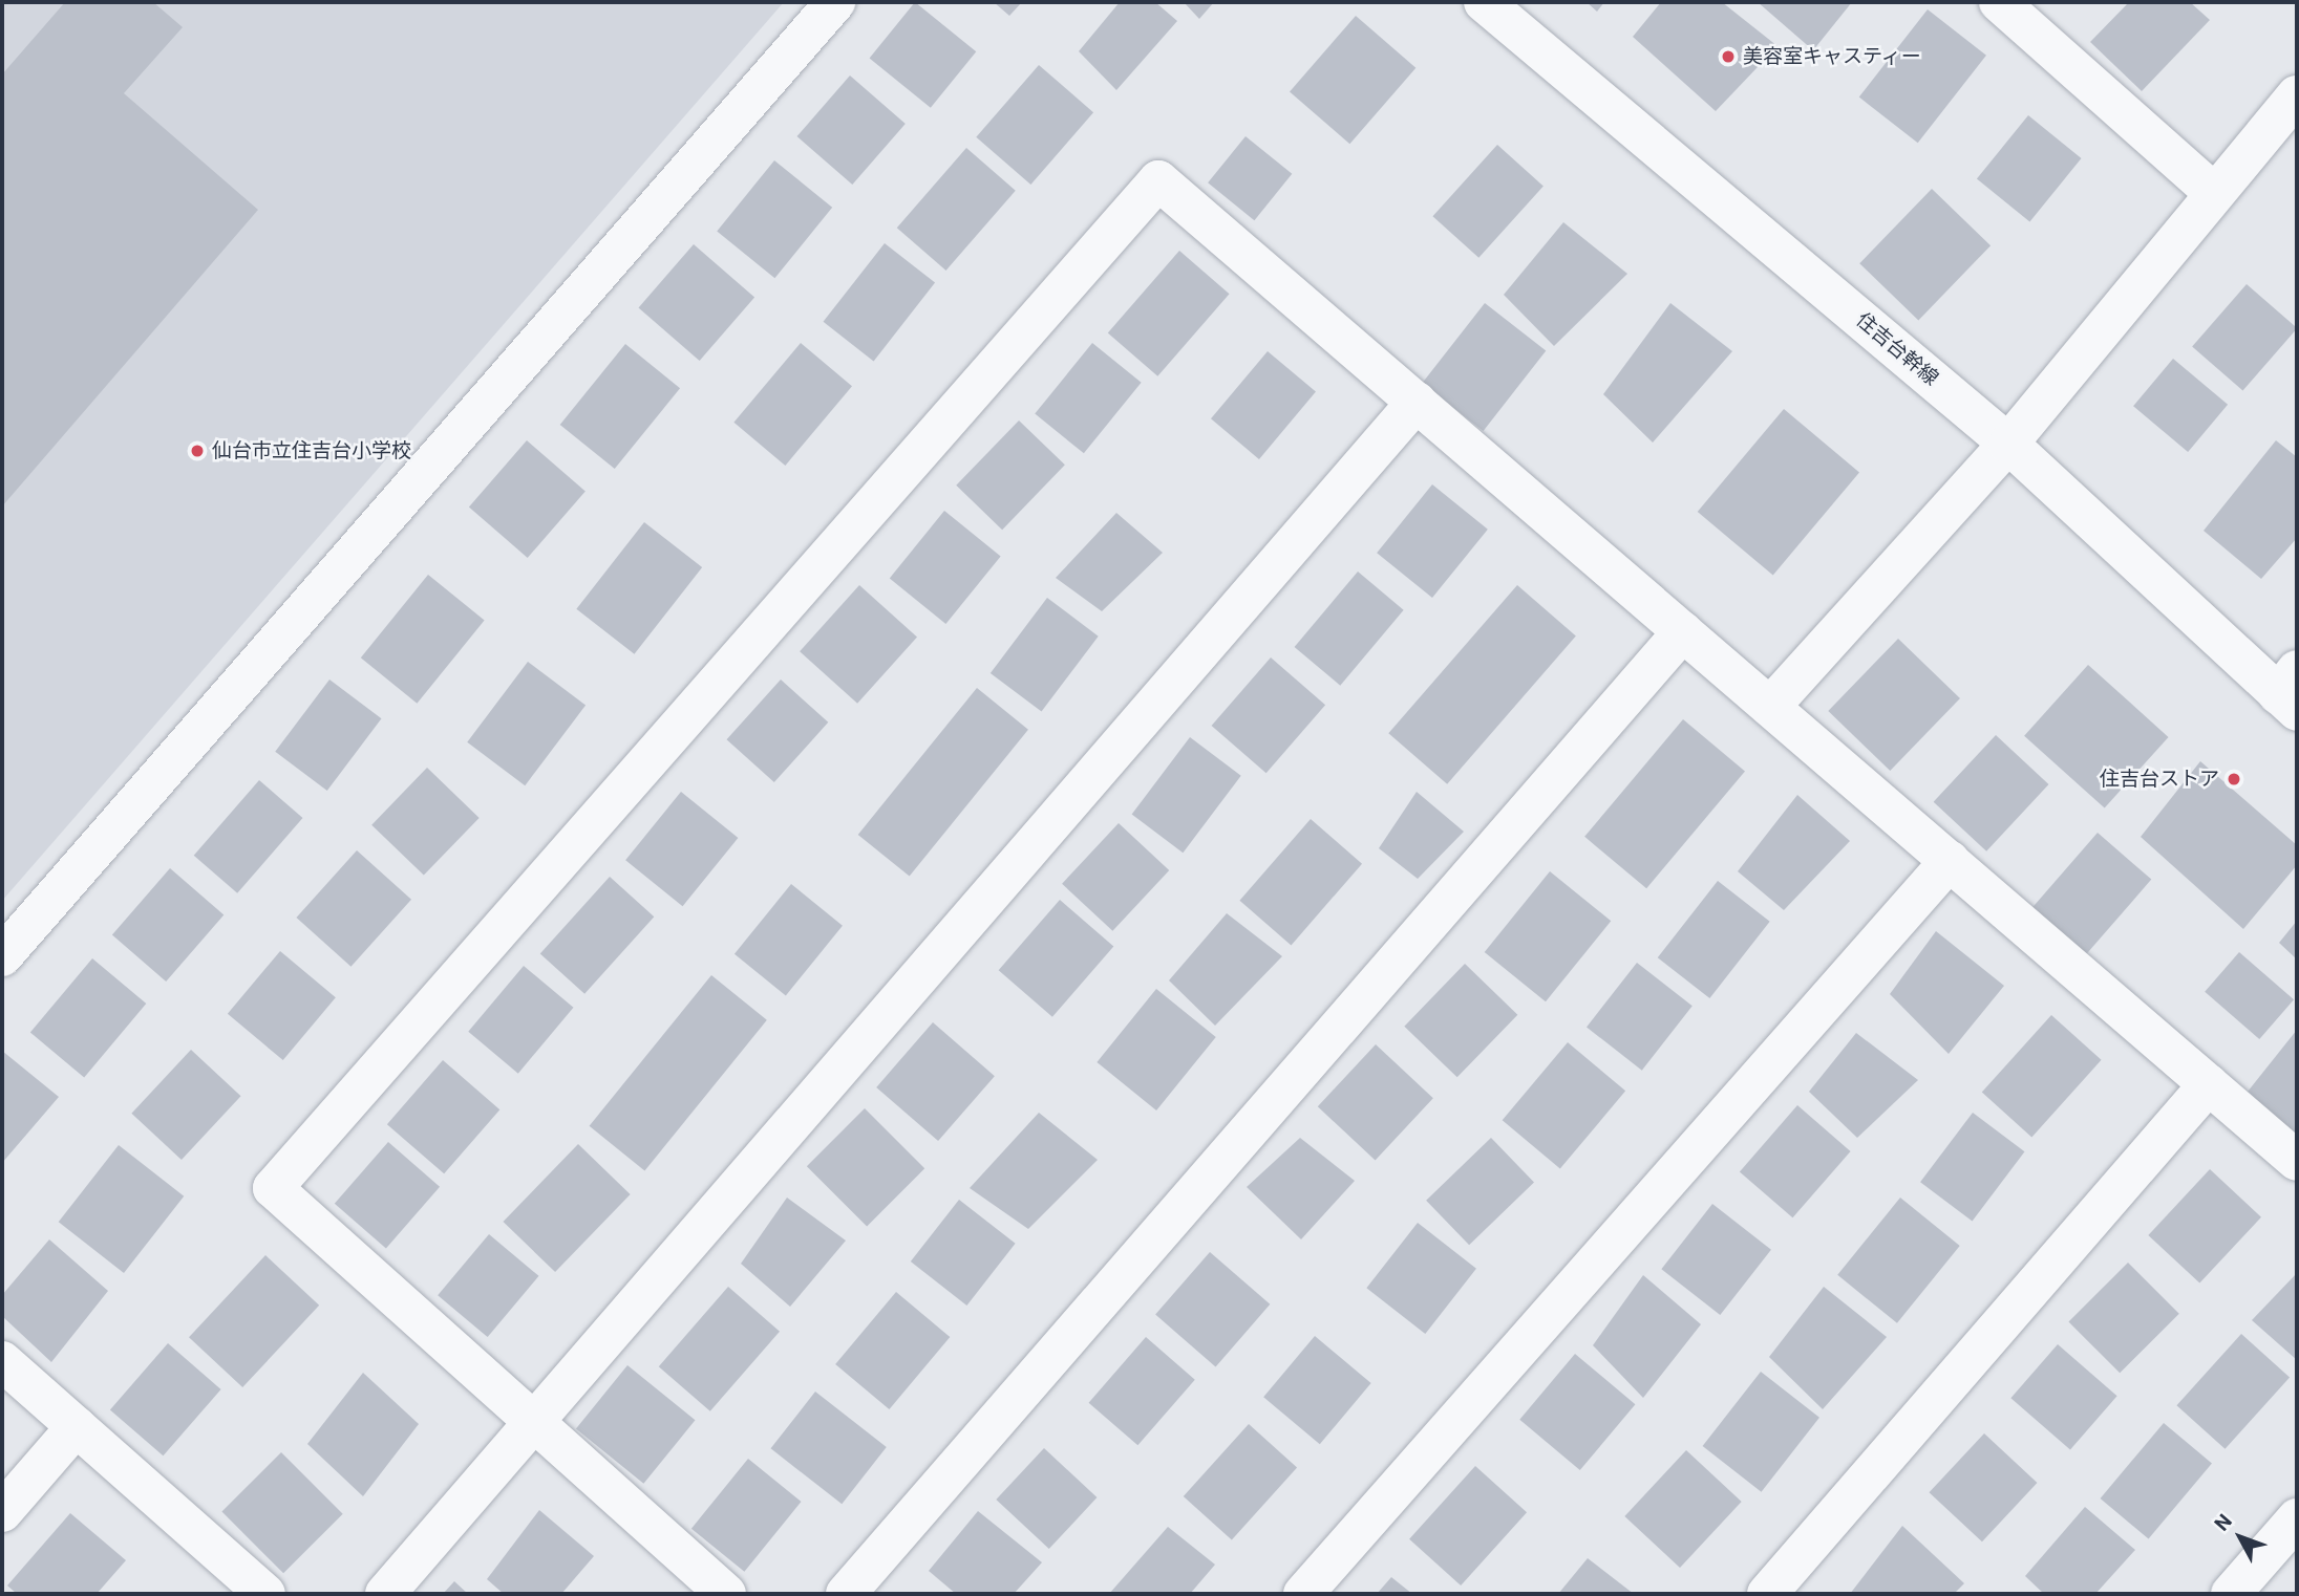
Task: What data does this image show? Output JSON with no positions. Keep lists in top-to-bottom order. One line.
{"streets":{"street":["住吉台幹線"]},"places":["美容室キャスティー","仙台市立住吉台小学校","住吉台ストア"],"north":"top left"}
